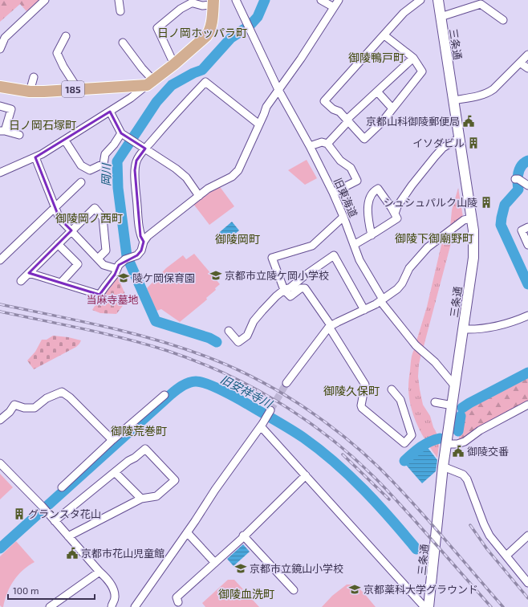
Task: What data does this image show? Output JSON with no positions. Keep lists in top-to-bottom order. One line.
{"streets":{"main road":["三条通","185"],"street":["旧東海道"]},"crossings":[["三条通","旧東海道"]],"districts":["日ノ岡ホッパラ町","御陵鴨戸町","日ノ岡石塚町","御陵岡ノ西町","御陵下御廟野町","御陵岡町","御陵久保町","御陵荒巻町","御陵血洗町"],"water":["岡川","旧安祥寺川"],"parks":["当麻寺墓地"],"places":{"public building":["京都山科御陵郵便局","御陵交番","京都市花山児童館"],"building":["イソダビル","シュシュパルク山陵","グランスタ花山"],"school or university":["京都市立陵ケ岡小学校","陵ケ岡保育園","京都市立鏡山小学校","京都薬科大学グラウンド"]},"scale_bar":"100 m"}
